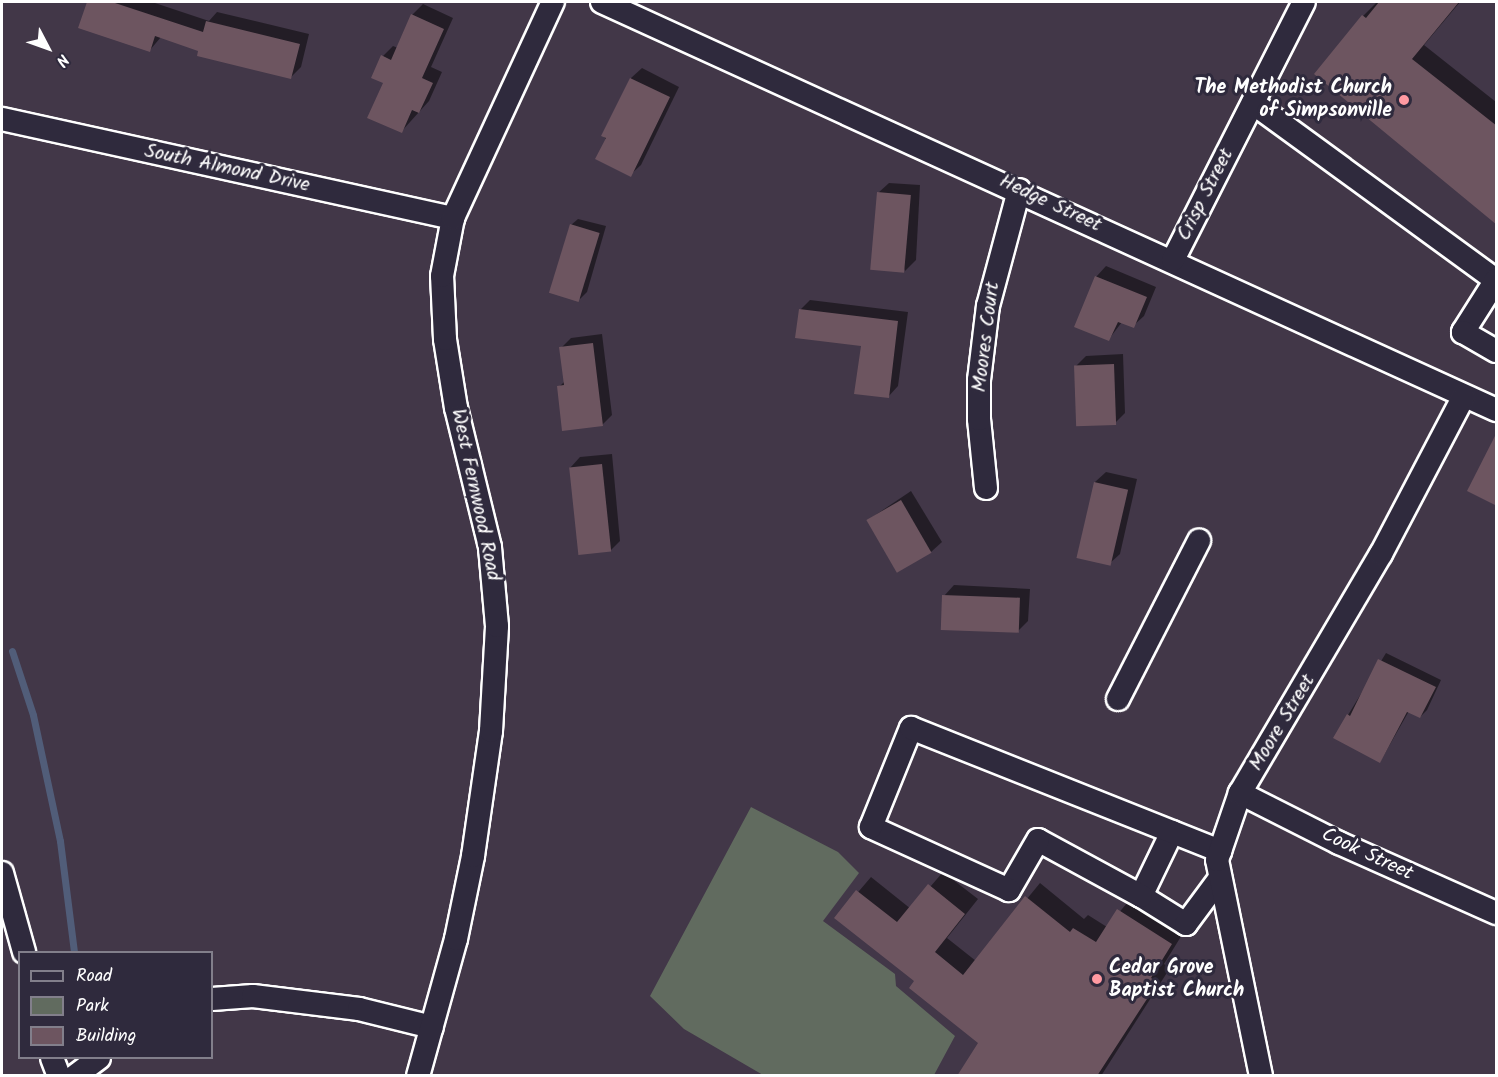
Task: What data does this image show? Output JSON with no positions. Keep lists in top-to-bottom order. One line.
{"streets":{"street":["South Almond Drive","Crisp Street","Hedge Street","Moores Court","West Fernwood Road","Moore Street","Cook Street"]},"crossings":[["South Almond Drive","West Fernwood Road"],["Crisp Street","Hedge Street"],["Hedge Street","Moores Court"],["Hedge Street","Moore Street"],["Moore Street","Cook Street"]],"places":["The Methodist Church of Simpsonville","Cedar Grove Baptist Church"],"legend":["Road","Park","Building"],"north":"bottom right"}
